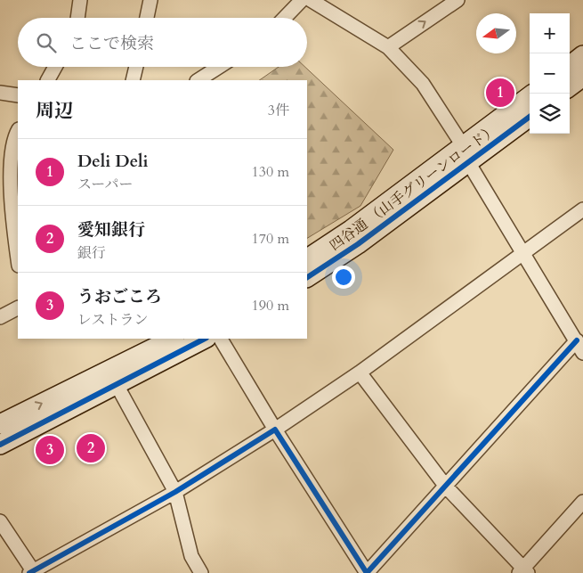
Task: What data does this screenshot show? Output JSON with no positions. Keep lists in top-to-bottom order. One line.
{"streets":{"street":["四谷通 （山手グリーンロード）"]},"north":"left","page":{"map_buttons":["+","−"],"search":"ここで検索","pins":["1","2","3"],"heading":["周辺","3件"],"list":[{"mark":"1","name":"Deli Deli","note":"スーパー","value":"130 m"},{"mark":"2","name":"愛知銀行","note":"銀行","value":"170 m"},{"mark":"3","name":"うおごころ","note":"レストラン","value":"190 m"}]}}
